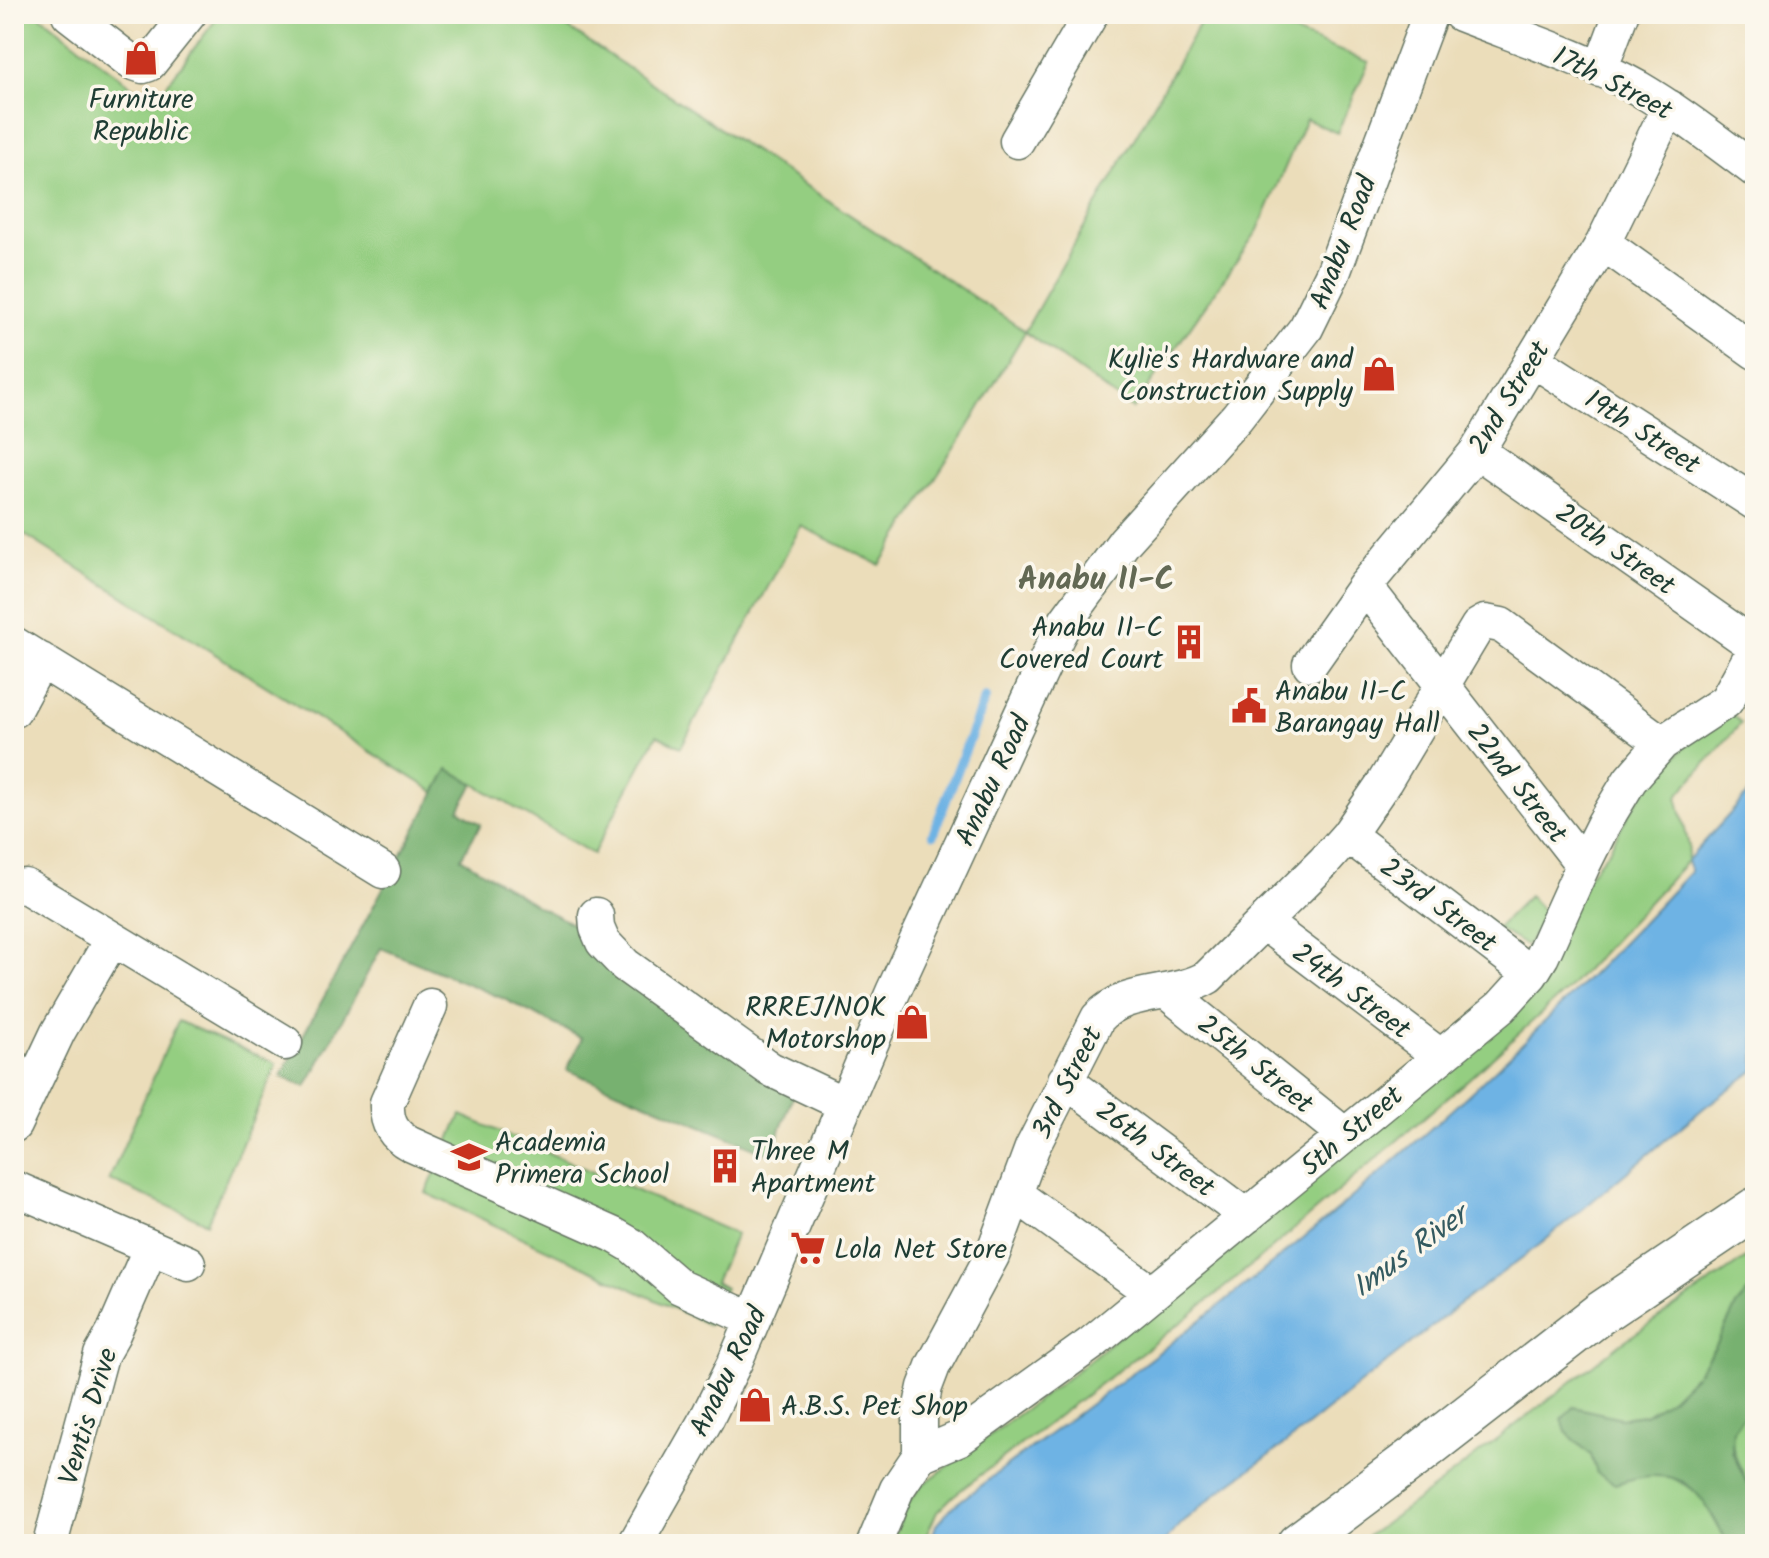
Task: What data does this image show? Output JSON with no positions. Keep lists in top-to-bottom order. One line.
{"streets":{"street":["17th Street","Anabu Road","2nd Street","19th Street","20th Street","22nd Street","23rd Street","24th Street","25th Street","3rd Street","5th Street","26th Street","Ventis Drive"]},"crossings":[["17th Street","2nd Street"],["2nd Street","19th Street"],["2nd Street","20th Street"],["2nd Street","22nd Street"],["20th Street","5th Street"],["22nd Street","3rd Street"],["22nd Street","5th Street"],["23rd Street","3rd Street"],["23rd Street","5th Street"],["24th Street","3rd Street"],["24th Street","5th Street"],["25th Street","3rd Street"],["25th Street","5th Street"],["3rd Street","5th Street"],["3rd Street","26th Street"],["5th Street","26th Street"]],"districts":["Anabu II-C"],"water":["Imus River"],"places":{"shop":["Furniture Republic","Kylie's Hardware and Construction Supply","RRREJ/NOK Motorshop","A.B.S. Pet Shop"],"building":["Anabu II-C Covered Court","Three M Apartment"],"public building":["Anabu II-C Barangay Hall"],"school or university":["Academia Primera School"],"supermarket":["Lola Net Store"]}}
